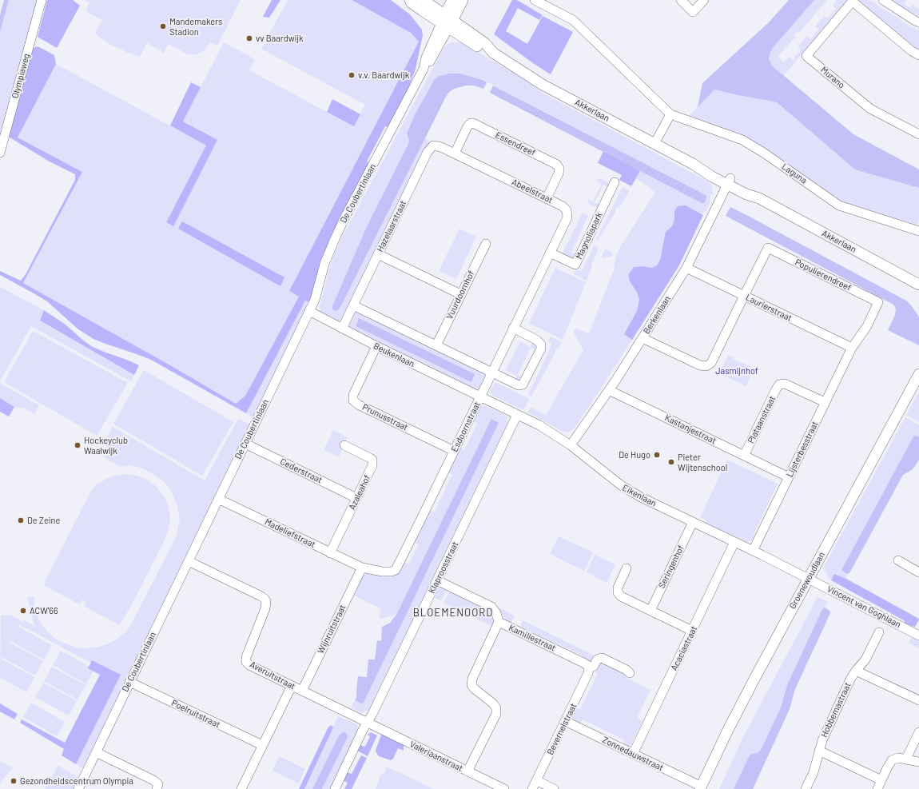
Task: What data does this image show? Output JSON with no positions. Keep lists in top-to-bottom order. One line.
{"streets":{"street":["Olympiaweg","Murano","Akkerlaan","Essendreef","Laguna","Abeelstraat","De Coubertinlaan","Hazelaarstraat","Magnoliapark","Populierendreef","Vuurdoornhof","Laurierstraat","Berkenlaan","Beukenlaan","Prunusstraat","Plataanstraat","Esdoornstraat","Kastanjestraat","Lijsterbesstraat","Cederstraat","Azaleahof","Eikenlaan","Madeliefstraat","Seringenhof","Klaproosstraat","Groenewoudlaan","Vincent van Goghlaan","Wijnruitstraat","Kamillestraat","Acaciastraat","Averuitstraat","Hobbemastraat","Poelruitstraat","Bevernelstraat","Zonnedauwstraat","Valeriaanstraat"]},"crossings":[["Akkerlaan","De Coubertinlaan"],["Akkerlaan","Berkenlaan"],["Essendreef","Abeelstraat"],["Essendreef","Hazelaarstraat"],["Abeelstraat","Hazelaarstraat"],["Abeelstraat","Magnoliapark"],["Abeelstraat","Esdoornstraat"],["De Coubertinlaan","Beukenlaan"],["De Coubertinlaan","Cederstraat"],["De Coubertinlaan","Madeliefstraat"],["De Coubertinlaan","Averuitstraat"],["De Coubertinlaan","Poelruitstraat"],["Hazelaarstraat","Beukenlaan"],["Magnoliapark","Esdoornstraat"],["Populierendreef","Laurierstraat"],["Populierendreef","Lijsterbesstraat"],["Laurierstraat","Berkenlaan"],["Laurierstraat","Lijsterbesstraat"],["Berkenlaan","Kastanjestraat"],["Berkenlaan","Eikenlaan"],["Beukenlaan","Prunusstraat"],["Beukenlaan","Esdoornstraat"],["Beukenlaan","Eikenlaan"],["Prunusstraat","Esdoornstraat"],["Plataanstraat","Kastanjestraat"],["Plataanstraat","Lijsterbesstraat"],["Esdoornstraat","Eikenlaan"],["Esdoornstraat","Madeliefstraat"],["Esdoornstraat","Wijnruitstraat"],["Kastanjestraat","Lijsterbesstraat"],["Lijsterbesstraat","Eikenlaan"],["Cederstraat","Azaleahof"],["Azaleahof","Madeliefstraat"],["Eikenlaan","Seringenhof"],["Eikenlaan","Klaproosstraat"],["Eikenlaan","Groenewoudlaan"],["Eikenlaan","Vincent van Goghlaan"],["Eikenlaan","Acaciastraat"],["Madeliefstraat","Wijnruitstraat"],["Klaproosstraat","Kamillestraat"],["Klaproosstraat","Averuitstraat"],["Klaproosstraat","Valeriaanstraat"],["Groenewoudlaan","Vincent van Goghlaan"],["Groenewoudlaan","Zonnedauwstraat"],["Wijnruitstraat","Averuitstraat"],["Kamillestraat","Bevernelstraat"],["Acaciastraat","Zonnedauwstraat"],["Averuitstraat","Valeriaanstraat"],["Bevernelstraat","Zonnedauwstraat"]],"districts":["BLOEMENOORD"],"parks":["Jasmijnhof"],"places":["Mandemakers Stadion","vv Baardwijk","v.v. Baardwijk","Hockeyclub Waalwijk","De Hugo","Pieter Wijtenschool","De Zeine","ACW'66","Gezondheidscentrum Olympia"]}
